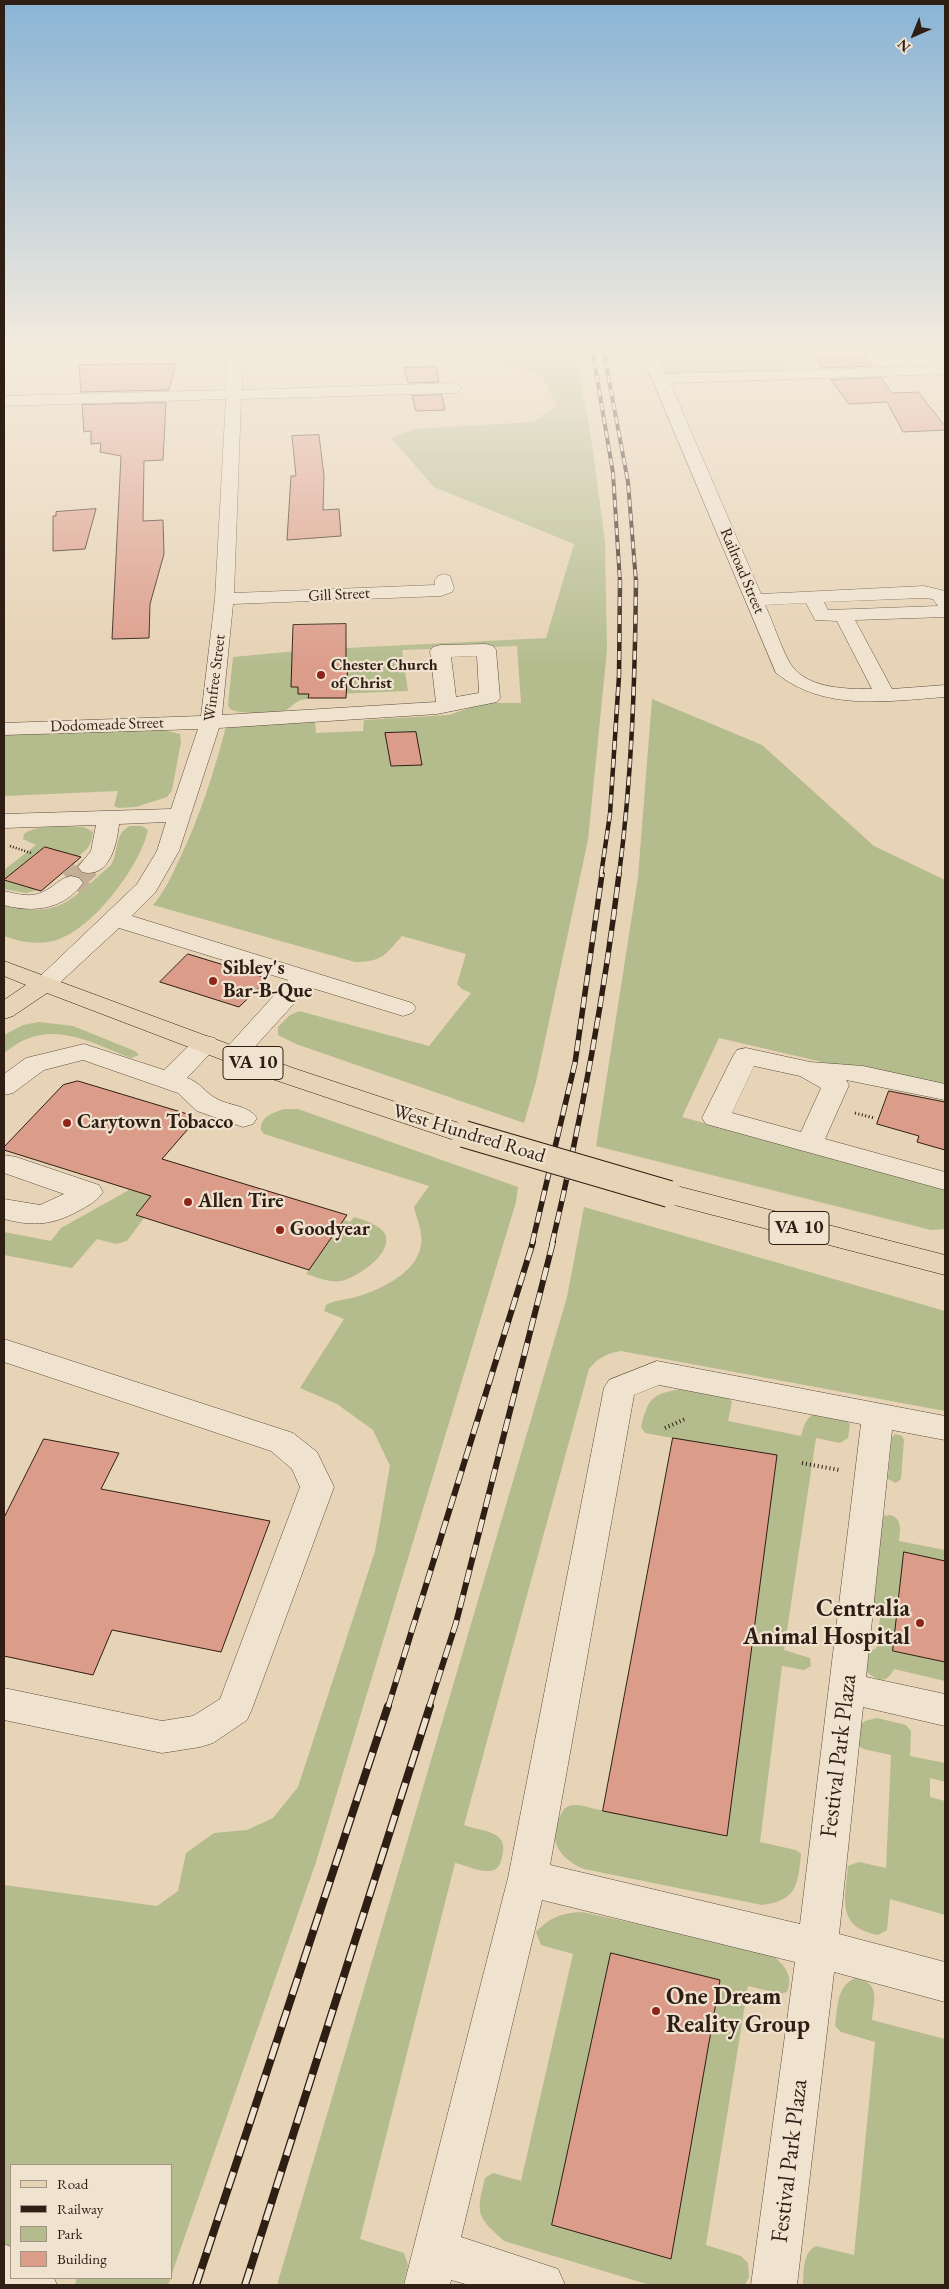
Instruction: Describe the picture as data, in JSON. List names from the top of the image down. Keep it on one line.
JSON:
{"streets":{"main road":["VA 10","West Hundred Road"],"street":["Railroad Street","Gill Street","Winfree Street","Dodomeade Street","Festival Park Plaza"]},"crossings":[["Gill Street","Winfree Street"],["Winfree Street","Dodomeade Street"],["Winfree Street","West Hundred Road"]],"places":["Chester Church of Christ","Sibley's Bar-B-Que","Carytown Tobacco","Allen Tire","Goodyear","Centralia Animal Hospital","One Dream Reality Group"],"legend":["Road","Railway","Park","Building"],"north":"bottom left"}
